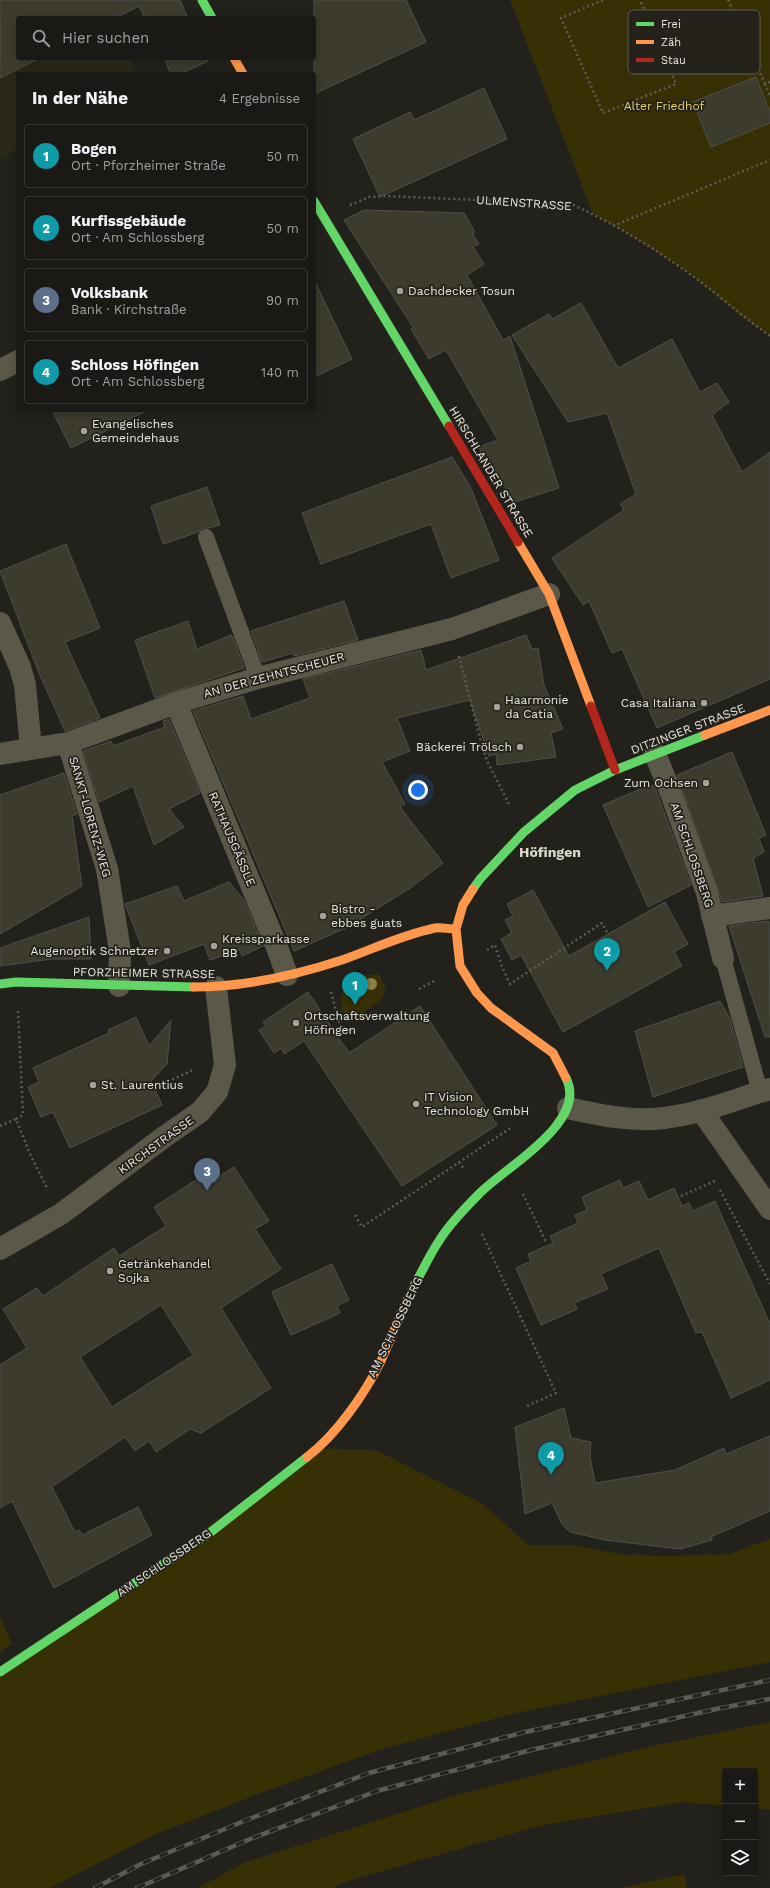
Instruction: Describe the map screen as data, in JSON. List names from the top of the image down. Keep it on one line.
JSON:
{"streets":{"main road":["HIRSCHLANDER STRASSE","DITZINGER STRASSE","AM SCHLOSSBERG","PFORZHEIMER STRASSE"],"street":["AN DER ZEHNTSCHEUER","SANKT-LORENZ-WEG","RATHAUSGÄSSLE","KIRCHSTRASSE"],"path":["ULMENSTRASSE"]},"crossings":[["ULMENSTRASSE","HIRSCHLANDER STRASSE"],["HIRSCHLANDER STRASSE","AN DER ZEHNTSCHEUER"],["HIRSCHLANDER STRASSE","DITZINGER STRASSE"],["AN DER ZEHNTSCHEUER","SANKT-LORENZ-WEG"],["AN DER ZEHNTSCHEUER","RATHAUSGÄSSLE"],["DITZINGER STRASSE","AM SCHLOSSBERG"],["SANKT-LORENZ-WEG","PFORZHEIMER STRASSE"],["RATHAUSGÄSSLE","PFORZHEIMER STRASSE"],["PFORZHEIMER STRASSE","KIRCHSTRASSE"]],"districts":["Höfingen"],"parks":["Alter Friedhof"],"places":["Dachdecker Tosun","Evangelisches Gemeindehaus","Casa Italiana","Haarmonie da Catia","Bäckerei Trölsch","Zum Ochsen","Bistro - ebbes guats","Kreissparkasse BB","Augenoptik Schnetzer","Ortschaftsverwaltung Höfingen","St. Laurentius","IT Vision Technology GmbH","Getränkehandel Sojka"],"legend":["Frei","Zäh","Stau"],"page":{"search":"Hier suchen","heading":["In der Nähe","4 Ergebnisse"],"list":[{"mark":"1","name":"Bogen","note":"Ort · Pforzheimer Straße","value":"50 m"},{"mark":"2","name":"Kurfissgebäude","note":"Ort · Am Schlossberg","value":"50 m"},{"mark":"3","name":"Volksbank","note":"Bank · Kirchstraße","value":"90 m"},{"mark":"4","name":"Schloss Höfingen","note":"Ort · Am Schlossberg","value":"140 m"}],"pins":["2","1","3","4"],"map_buttons":["+","−"]}}
